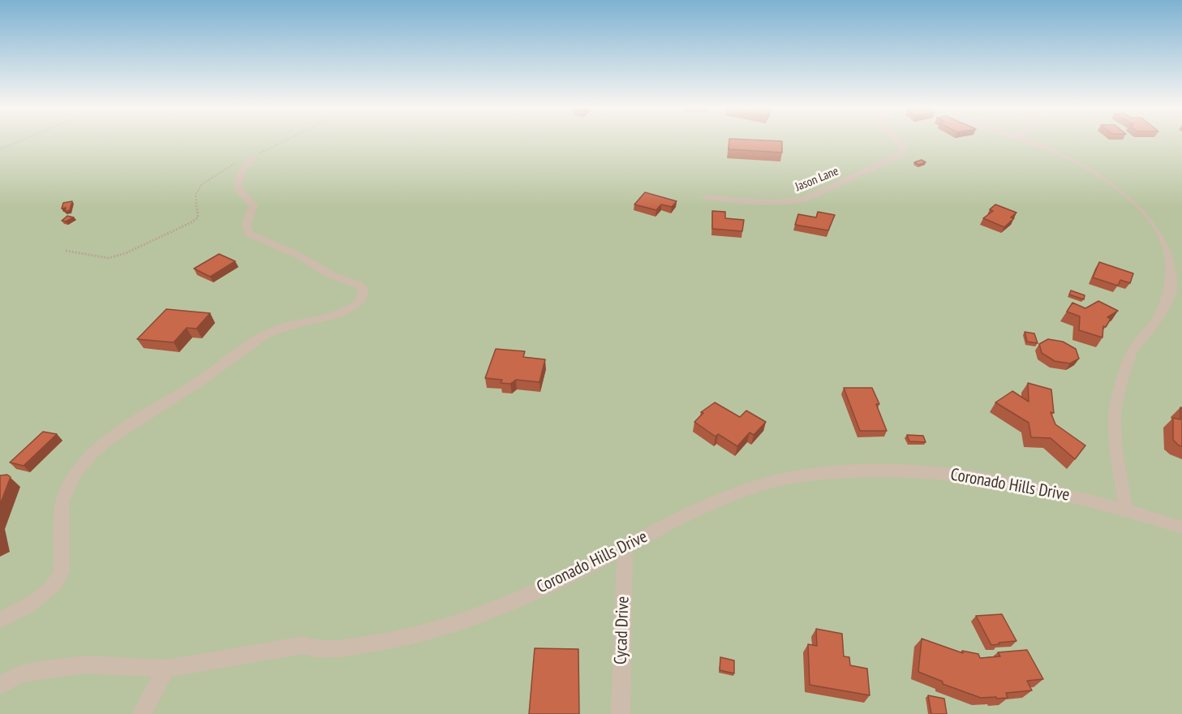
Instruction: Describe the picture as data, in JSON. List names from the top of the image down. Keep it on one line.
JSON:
{"streets":{"street":["Jason Lane","Coronado Hills Drive","Cycad Drive"]},"crossings":[["Coronado Hills Drive","Cycad Drive"]]}
